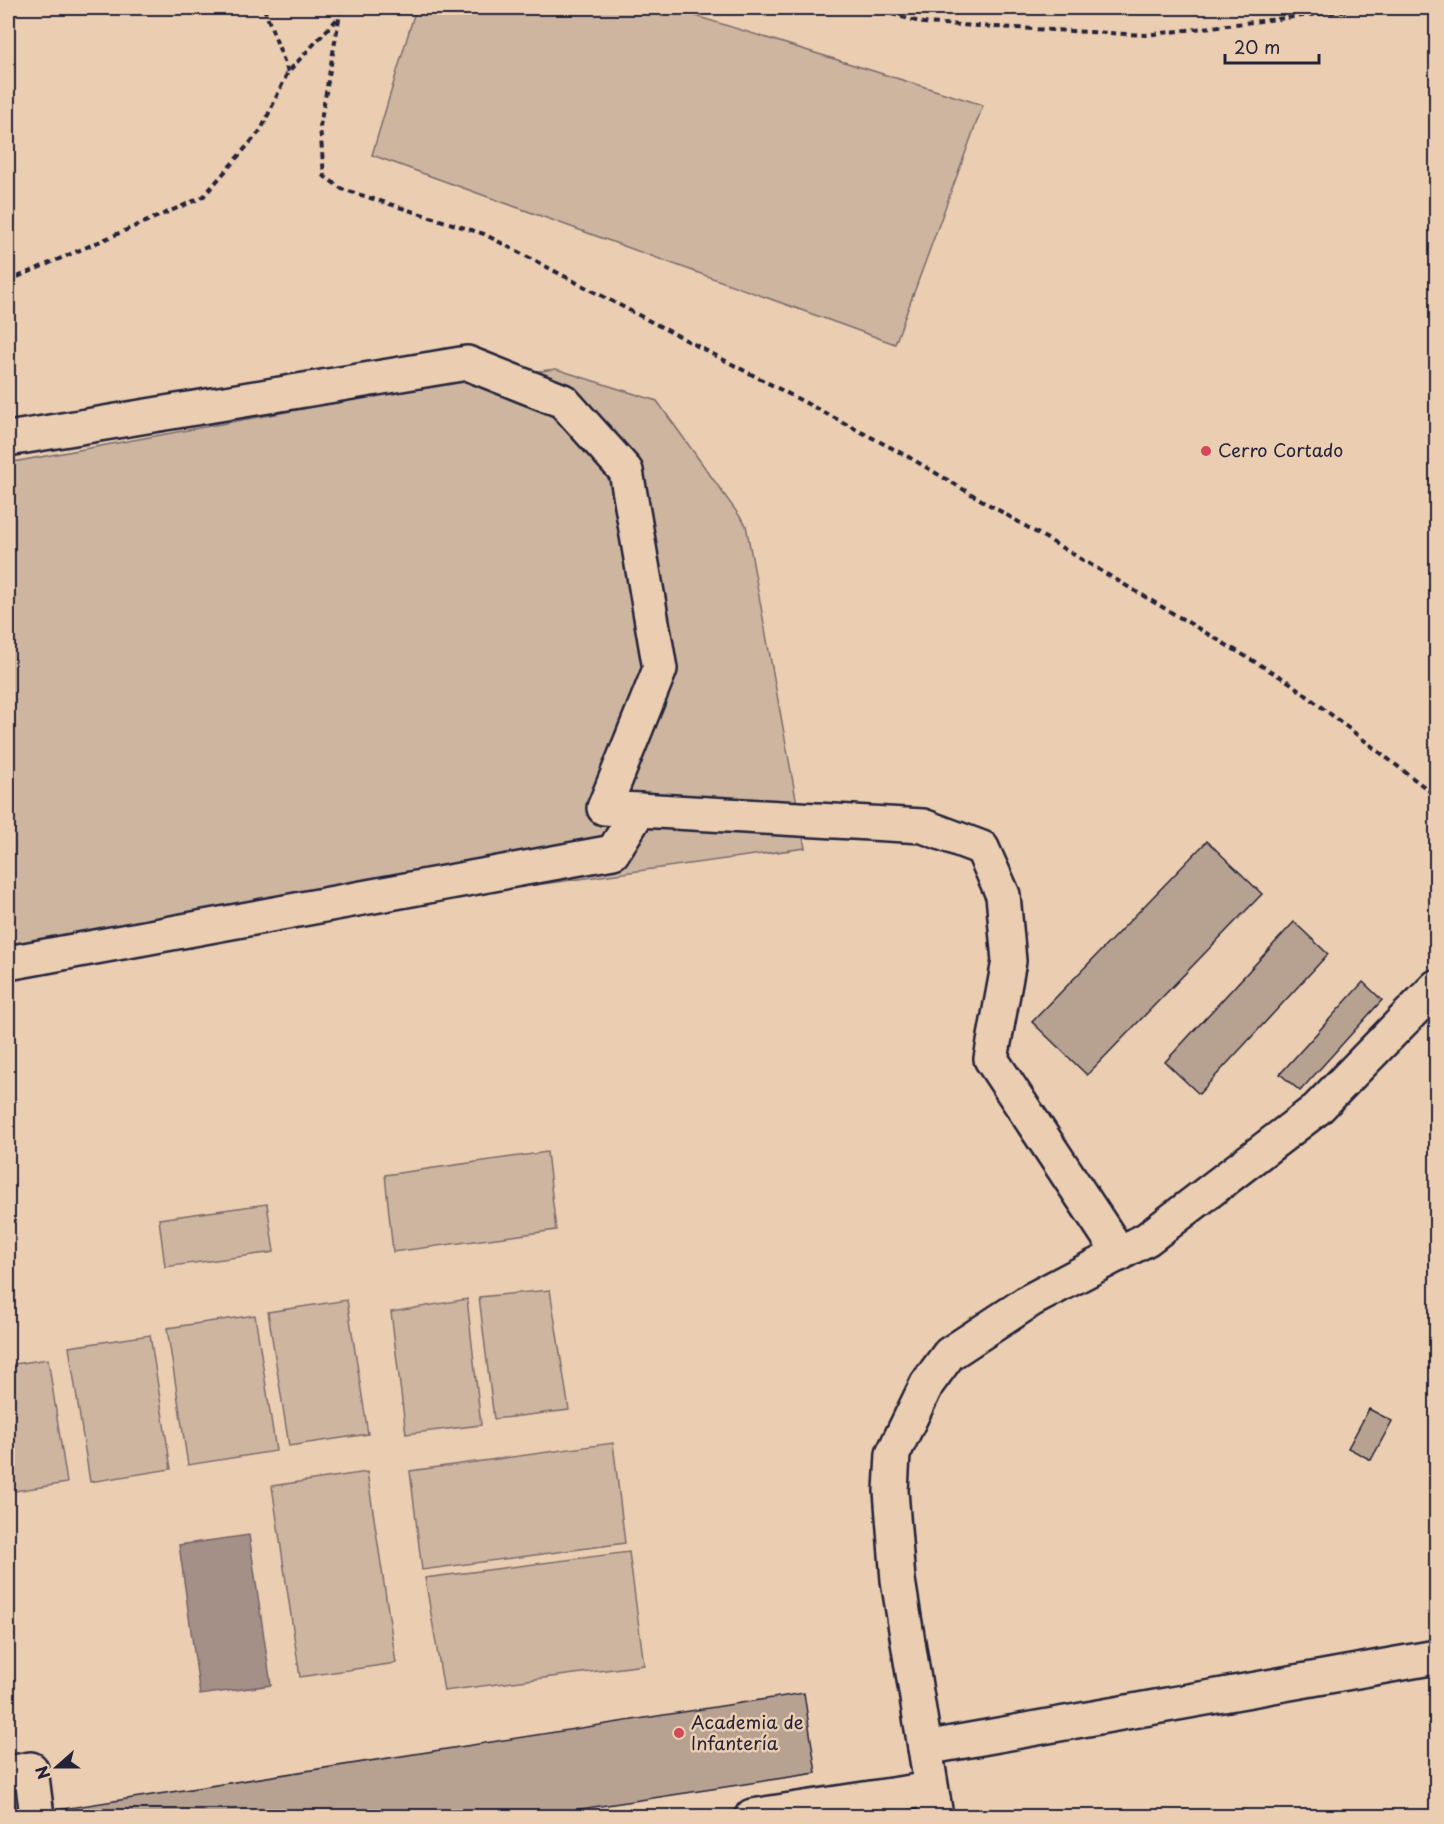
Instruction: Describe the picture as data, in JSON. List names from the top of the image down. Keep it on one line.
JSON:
{"places":["Cerro Cortado","Academia de Infantería"],"scale_bar":"20 m","north":"left"}
